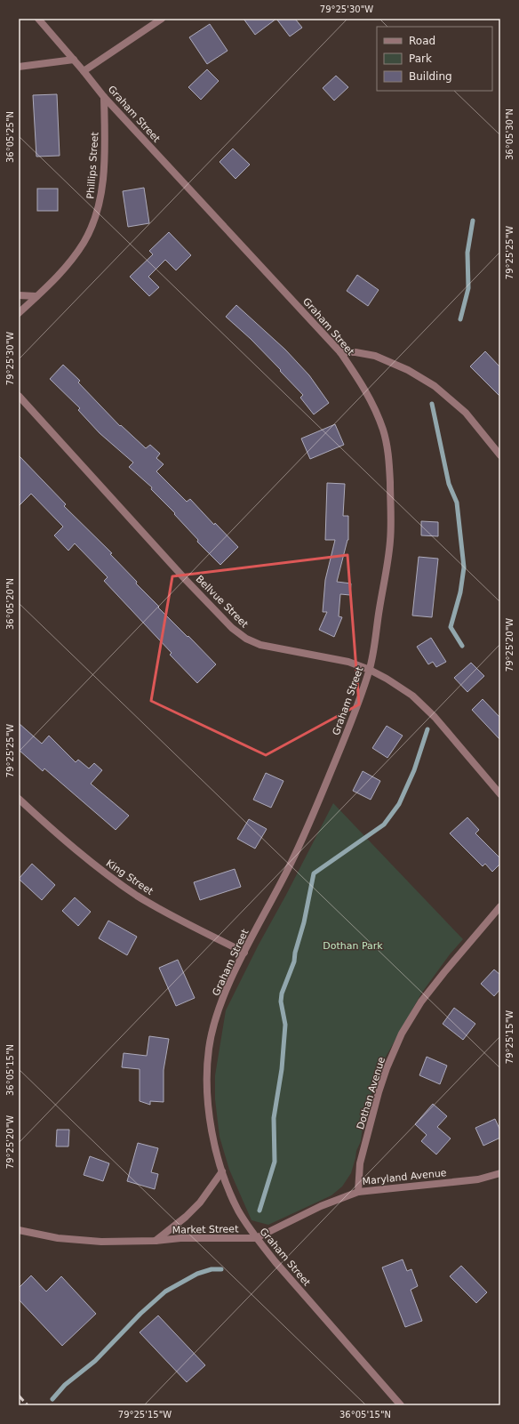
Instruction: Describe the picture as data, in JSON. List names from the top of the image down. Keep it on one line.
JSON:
{"streets":{"street":["Graham Street","Phillips Street","Bellvue Street","King Street","Dothan Avenue","Maryland Avenue","Market Street"]},"crossings":[["Graham Street","Phillips Street"],["Graham Street","Bellvue Street"],["Graham Street","King Street"],["Graham Street","Maryland Avenue"],["Graham Street","Market Street"],["Dothan Avenue","Maryland Avenue"],["Maryland Avenue","Market Street"]],"parks":["Dothan Park"],"legend":["Road","Park","Building"],"coordinates":["79°25'30\"W","36°05'30\"N","36°05'25\"N","79°25'25\"W","36°05'20\"N","79°25'20\"W","79°25'15\"W","36°05'15\"N"]}
